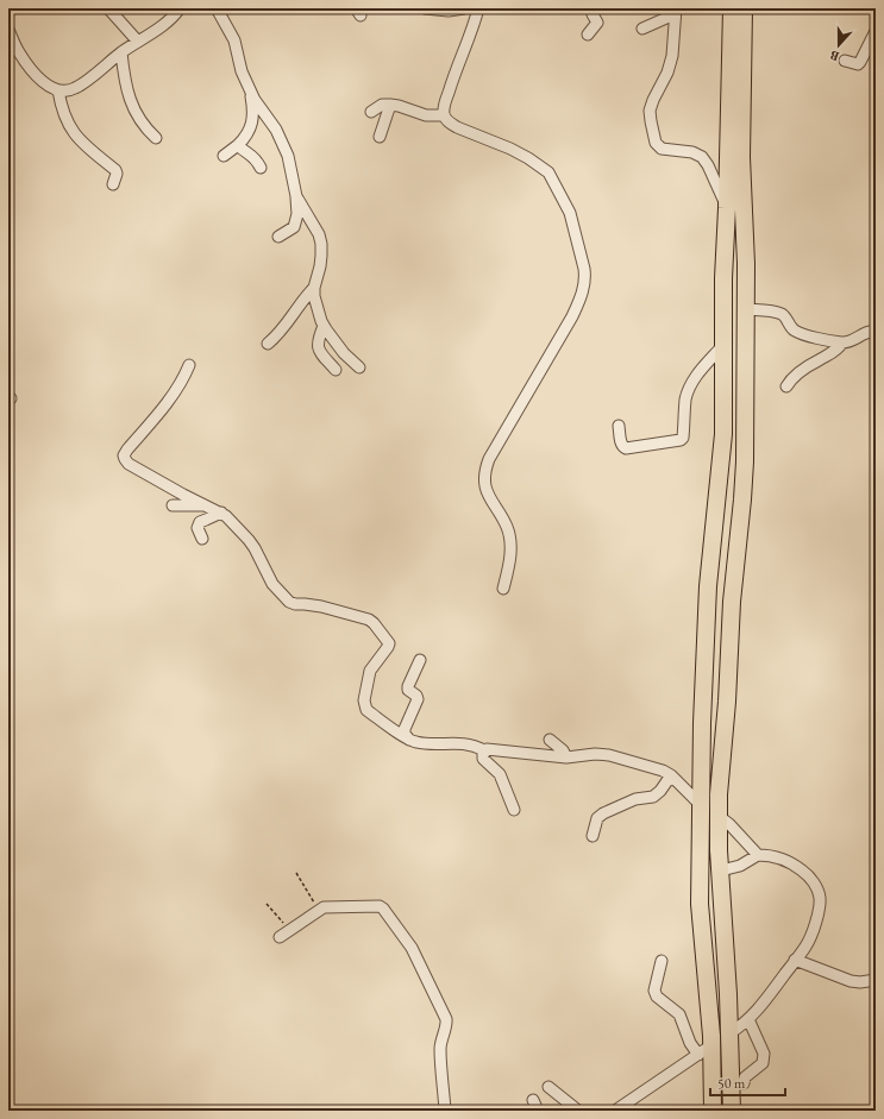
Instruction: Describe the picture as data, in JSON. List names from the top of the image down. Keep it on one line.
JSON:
{"scale_bar":"50 m","north":"bottom"}
